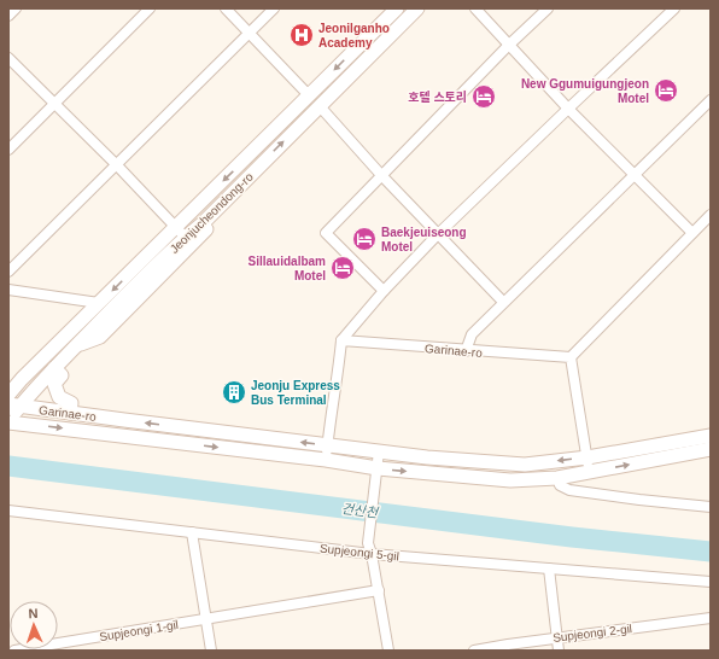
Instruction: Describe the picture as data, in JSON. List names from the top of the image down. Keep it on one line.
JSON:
{"streets":{"street":["Jeonjucheondong-ro","Garinae-ro","Supjeongi 5-gil","Supjeongi 1-gil","Supjeongi 2-gil"]},"crossings":[["Jeonjucheondong-ro","Garinae-ro"]],"water":["건산천"],"places":{"hospital":["Jeonilganho Academy"],"hotel":["New Ggumuigungjeon Motel","호텔 스토리","Baekjeuiseong Motel","Sillauidalbam Motel"],"building":["Jeonju Express Bus Terminal"]},"north":"top"}
